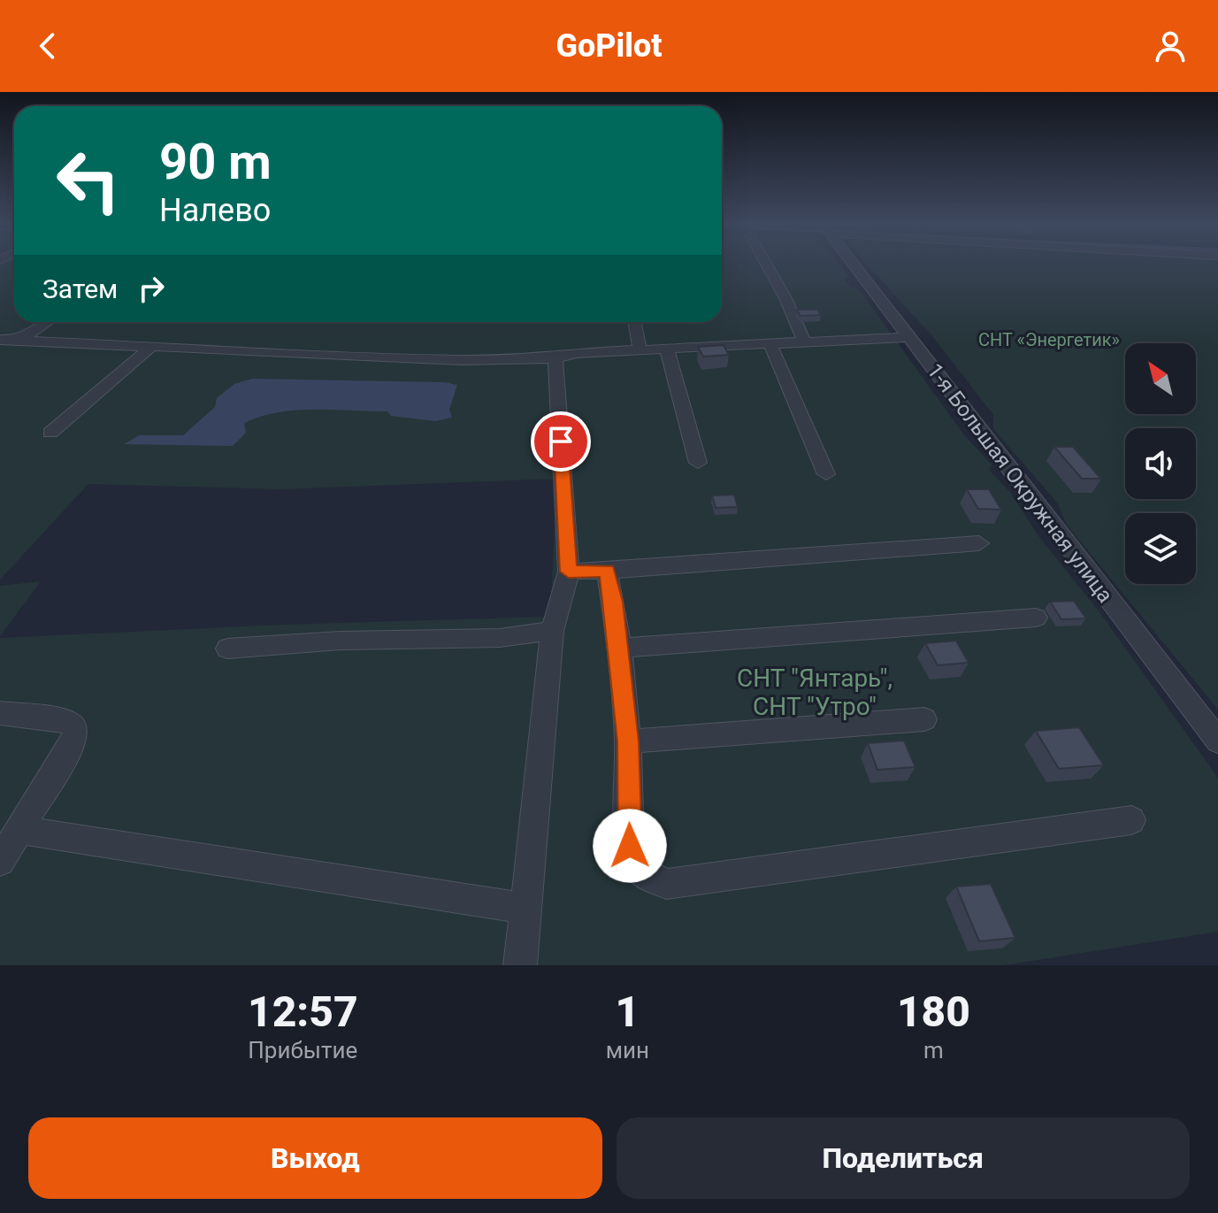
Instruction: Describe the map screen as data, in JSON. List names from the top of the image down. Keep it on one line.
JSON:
{"streets":{"street":["1-я Большая Окружная улица"]},"parks":["СНТ «Энергетик»","СНТ \"Янтарь\", СНТ \"Утро\""],"north":"top left","page":{"header":"GoPilot","turn":["90 m","Налево"],"then":"Затем","eta":["12:57","Прибытие","1","мин","180","m"],"buttons":["Выход","Поделиться"]}}
